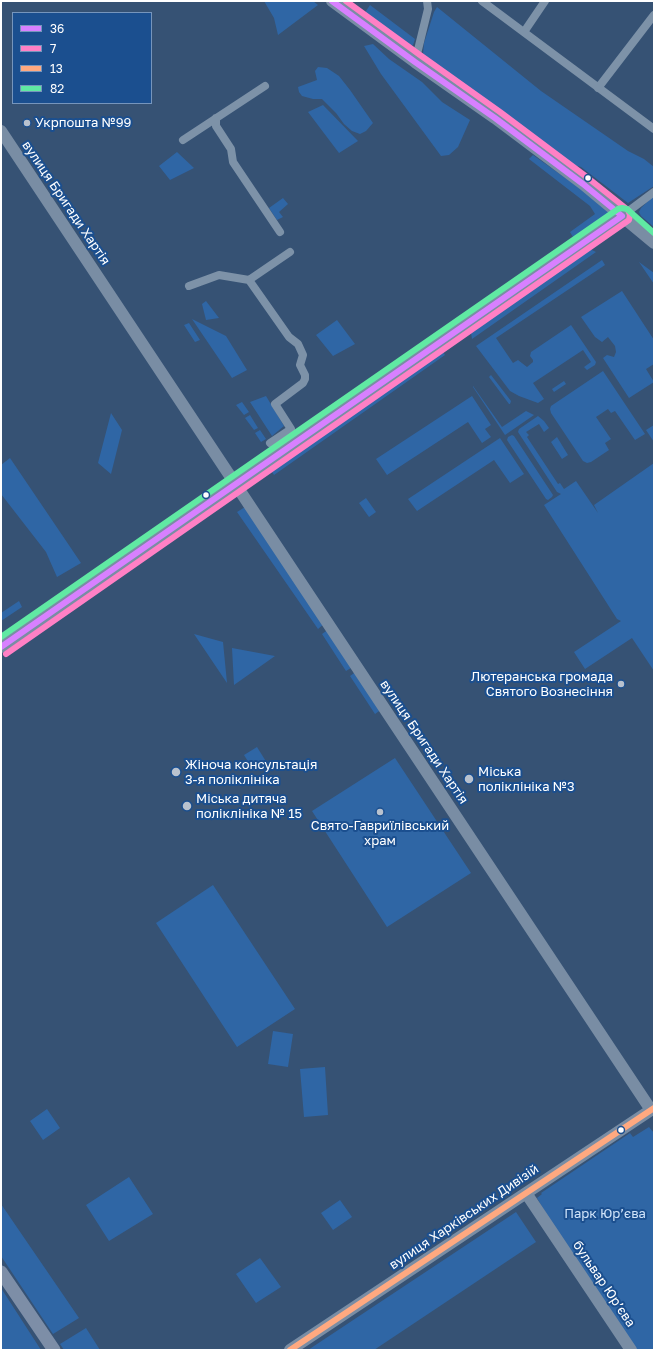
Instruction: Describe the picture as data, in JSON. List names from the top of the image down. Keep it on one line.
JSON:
{"streets":{"street":["вулиця Бригади Хартія","вулиця Харківських Дивізій","бульвар Юрʼєва"]},"crossings":[["вулиця Бригади Хартія","вулиця Харківських Дивізій"],["вулиця Харківських Дивізій","бульвар Юрʼєва"]],"parks":["Парк Юр’єва"],"places":["Укрпошта №99","Лютеранська громада Святого Вознесіння","Жіноча консультація 3-я поліклініка","Міська поліклініка №3","Міська дитяча поліклініка № 15","Свято-Гавриїлівський храм"],"lines":["transit line 36","transit line 7","transit line 82","transit line 13"],"legend":["36","7","13","82"]}
